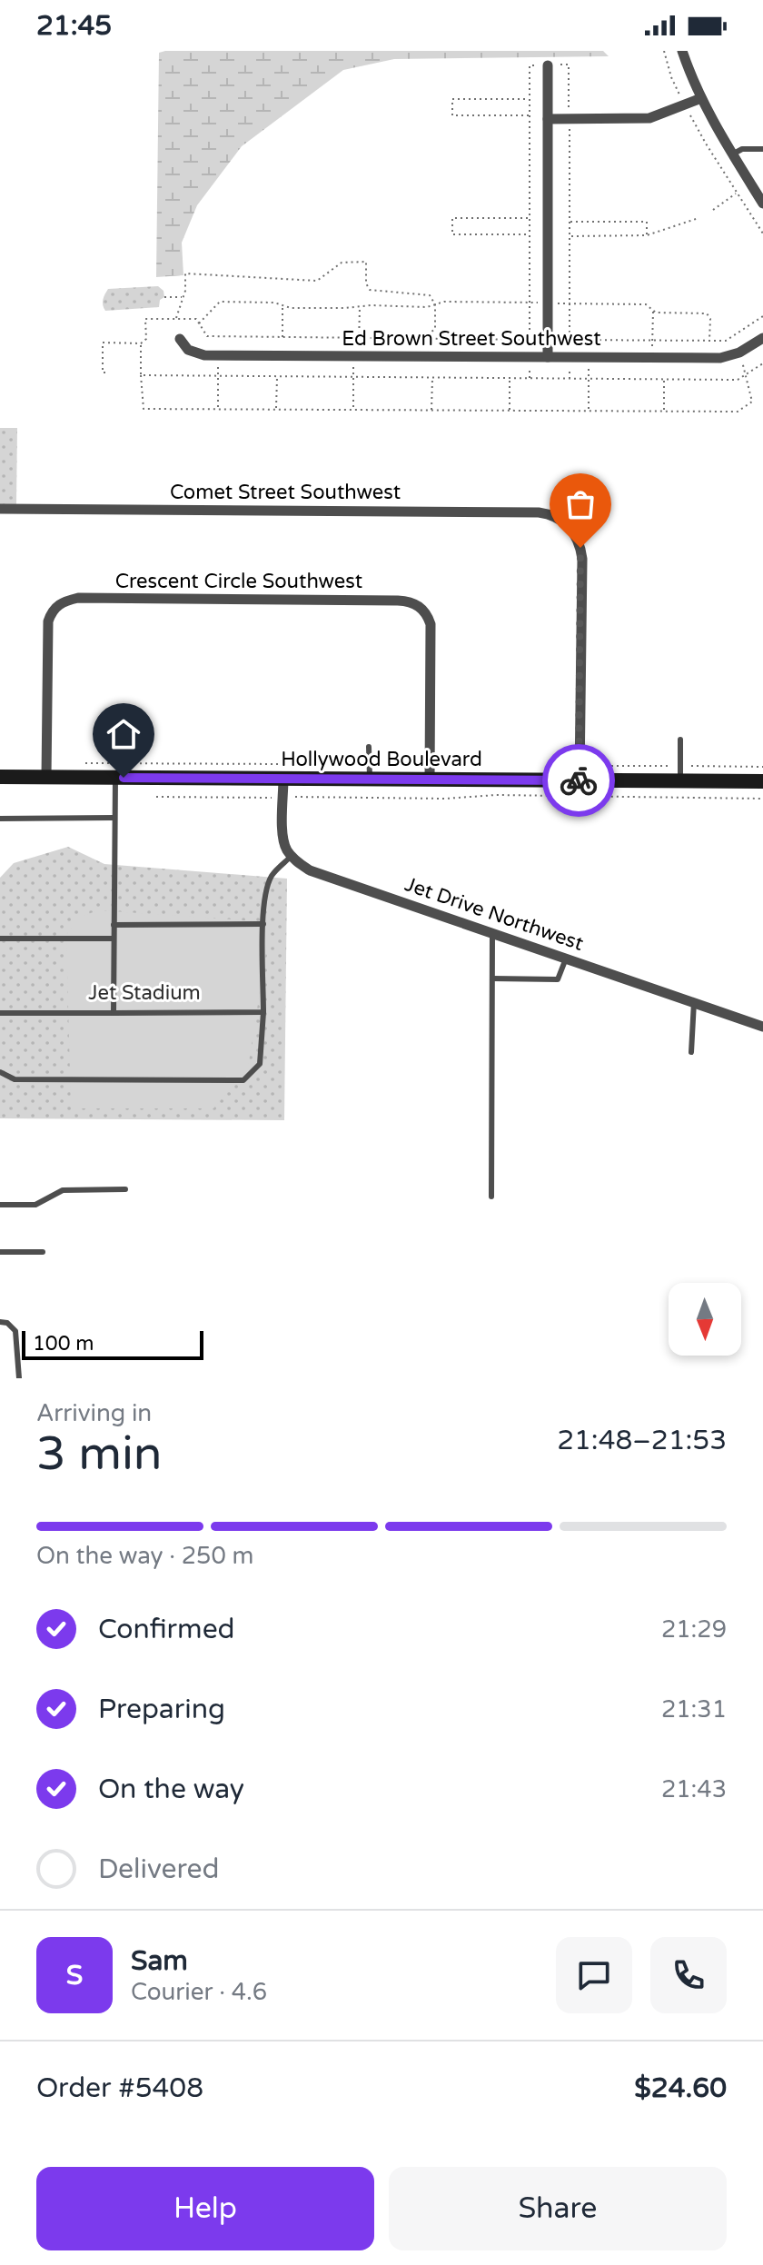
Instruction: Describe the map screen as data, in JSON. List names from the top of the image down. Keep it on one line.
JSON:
{"streets":{"street":["Ed Brown Street Southwest","Comet Street Southwest","Crescent Circle Southwest","Hollywood Boulevard","Jet Drive Northwest"]},"crossings":[["Comet Street Southwest","Hollywood Boulevard"],["Crescent Circle Southwest","Hollywood Boulevard"]],"parks":["Jet Stadium"],"scale_bar":"100 m","north":"bottom","page":{"status":"21:45","scale":"100 m","heading":["3 min","Arriving in","21:48–21:53"],"panel":["Sam","Courier · 4.6","Order #5408","$24.60"],"bar":"On the way · 250 m","list":[["Confirmed","21:29"],["Preparing","21:31"],["On the way","21:43"],"Delivered"],"round":"S","buttons":["Help","Share"]}}
